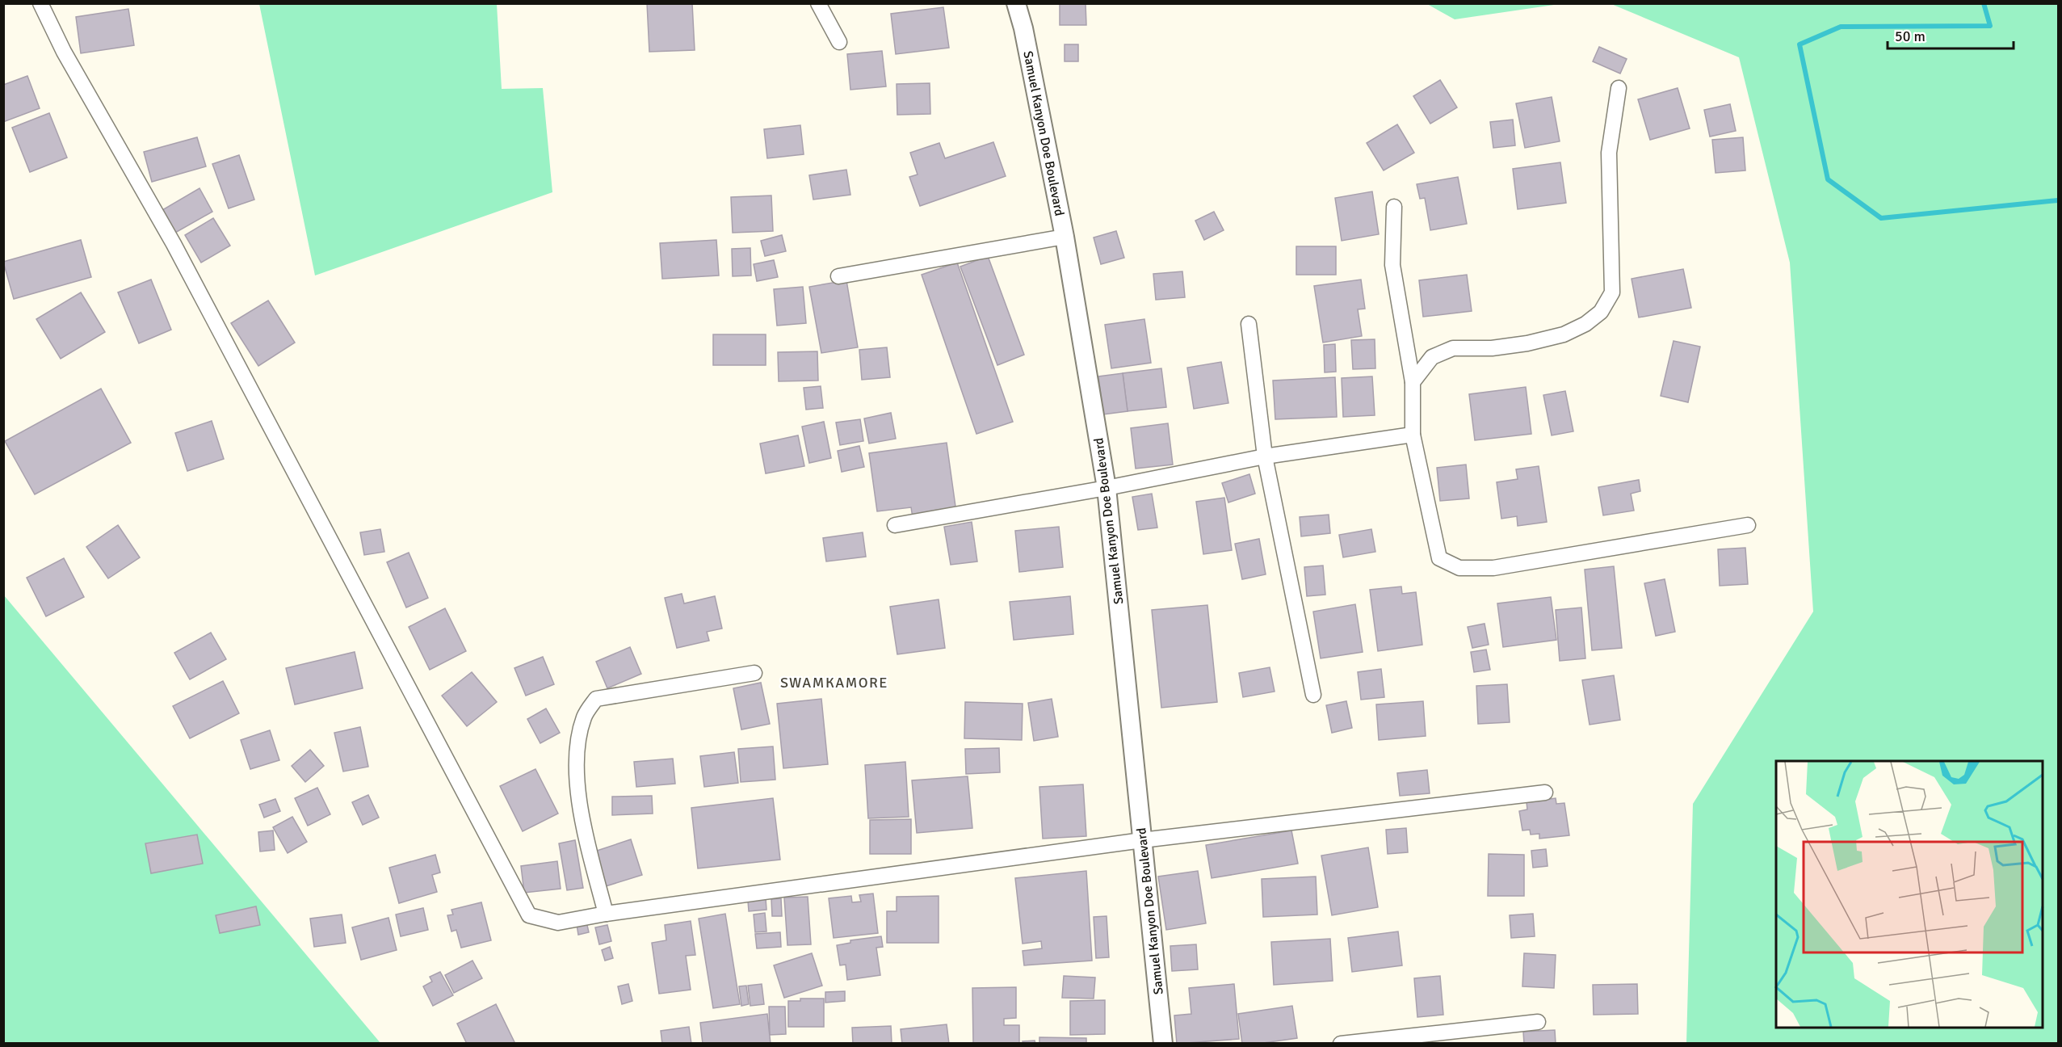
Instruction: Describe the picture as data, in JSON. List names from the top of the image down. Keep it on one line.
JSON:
{"streets":{"street":["Samuel Kanyon Doe Boulevard"]},"districts":["SWAMKAMORE"],"scale_bar":"50 m"}
